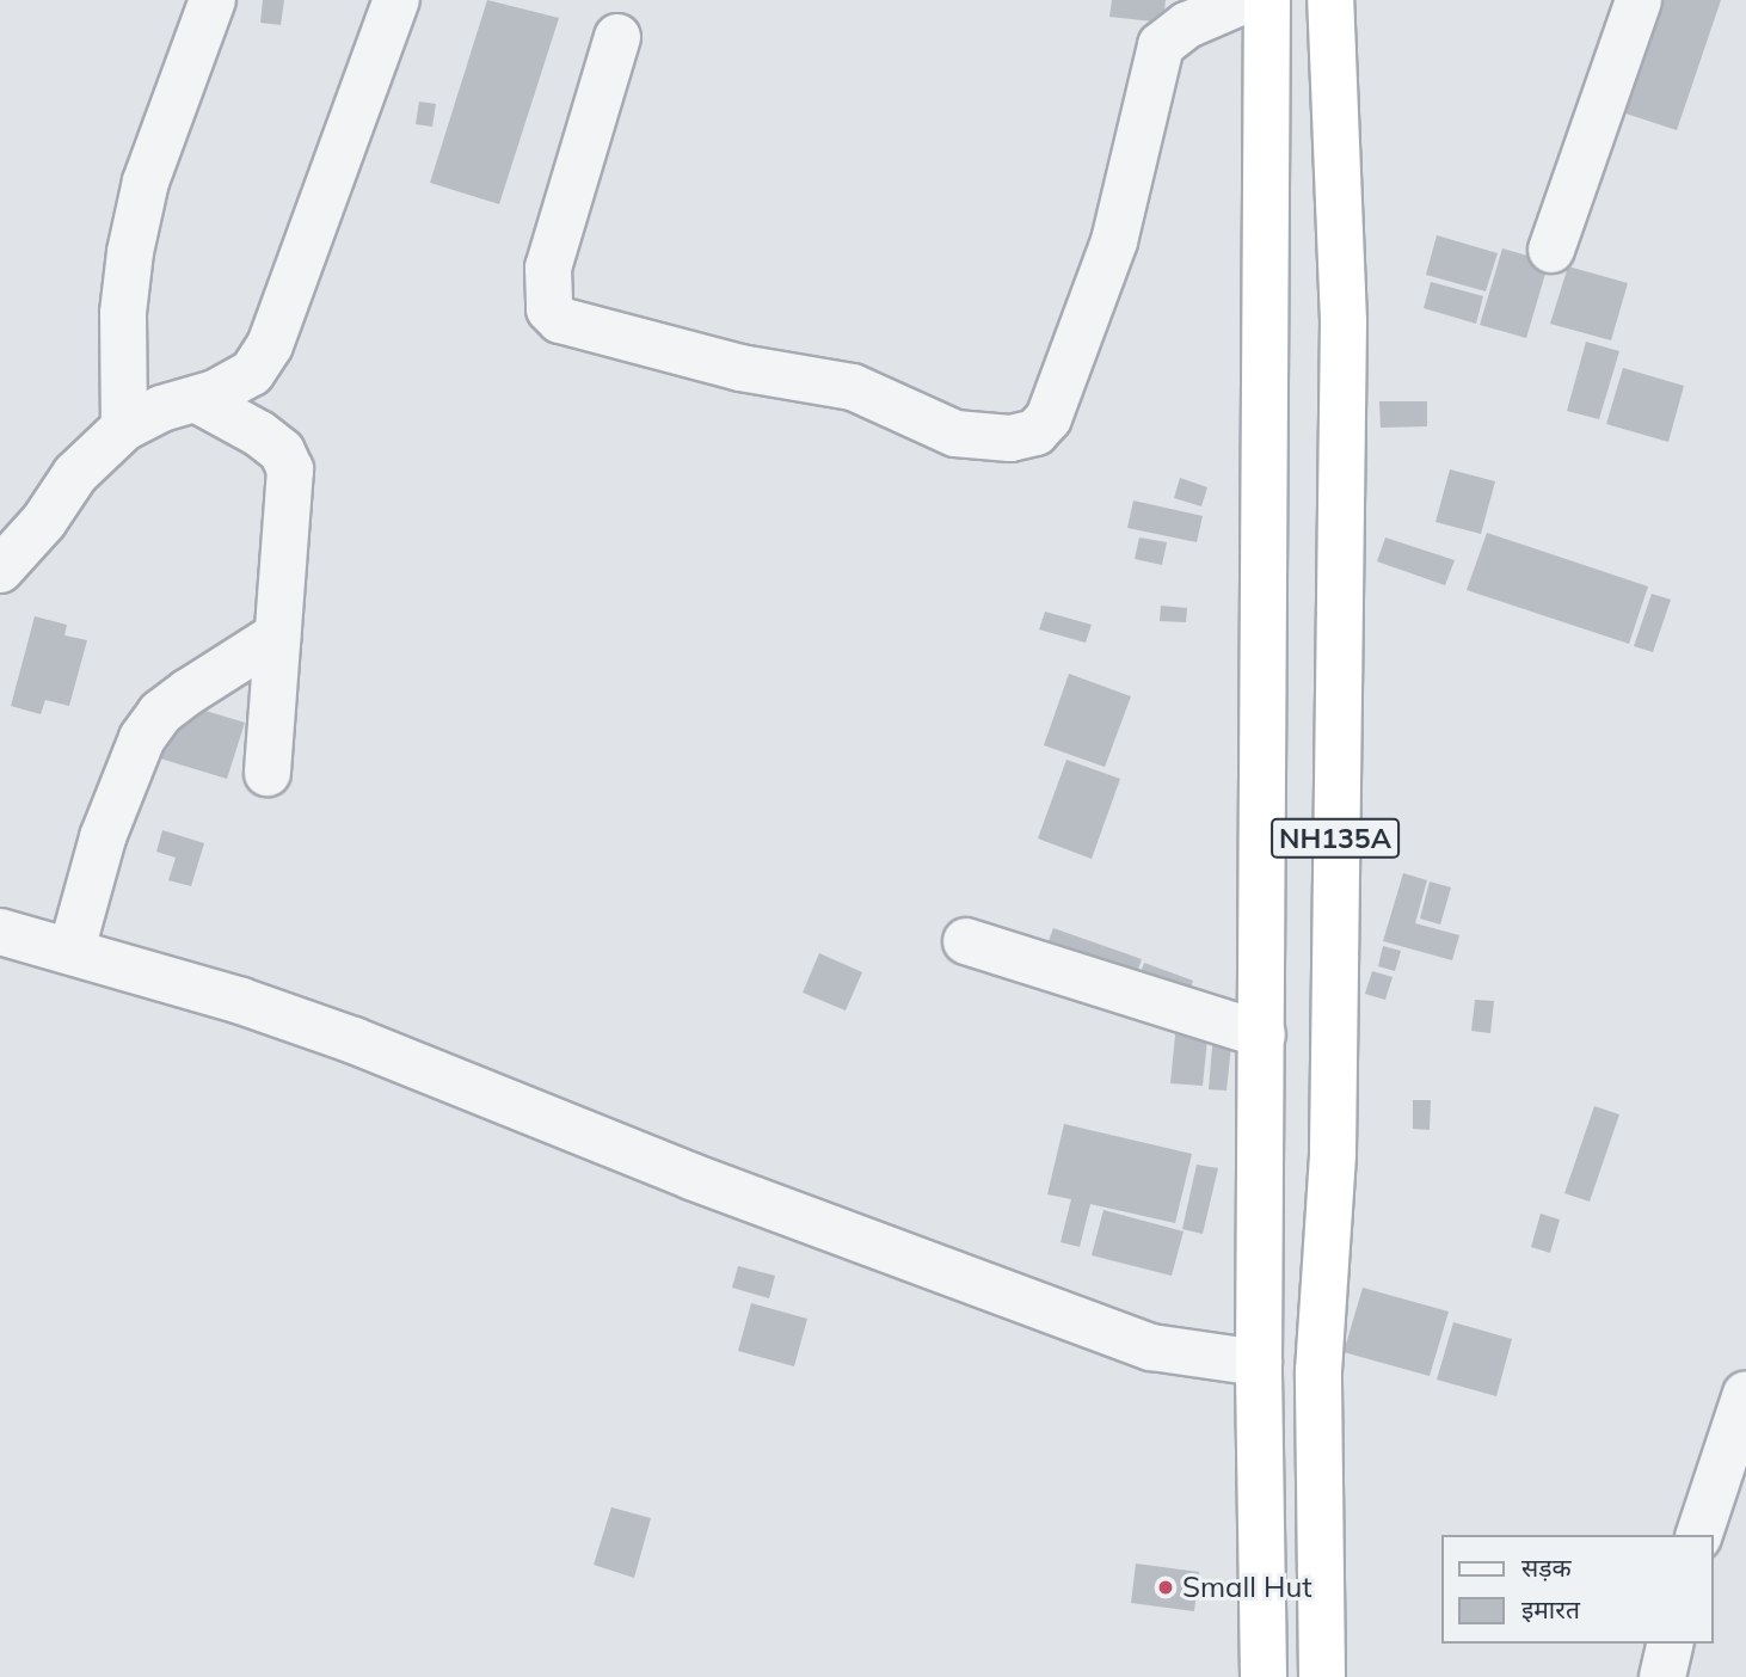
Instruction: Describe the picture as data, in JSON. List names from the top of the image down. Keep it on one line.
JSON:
{"streets":{"highway":["NH135A"]},"places":["Small Hut"],"legend":["सड़क","इमारत"]}
